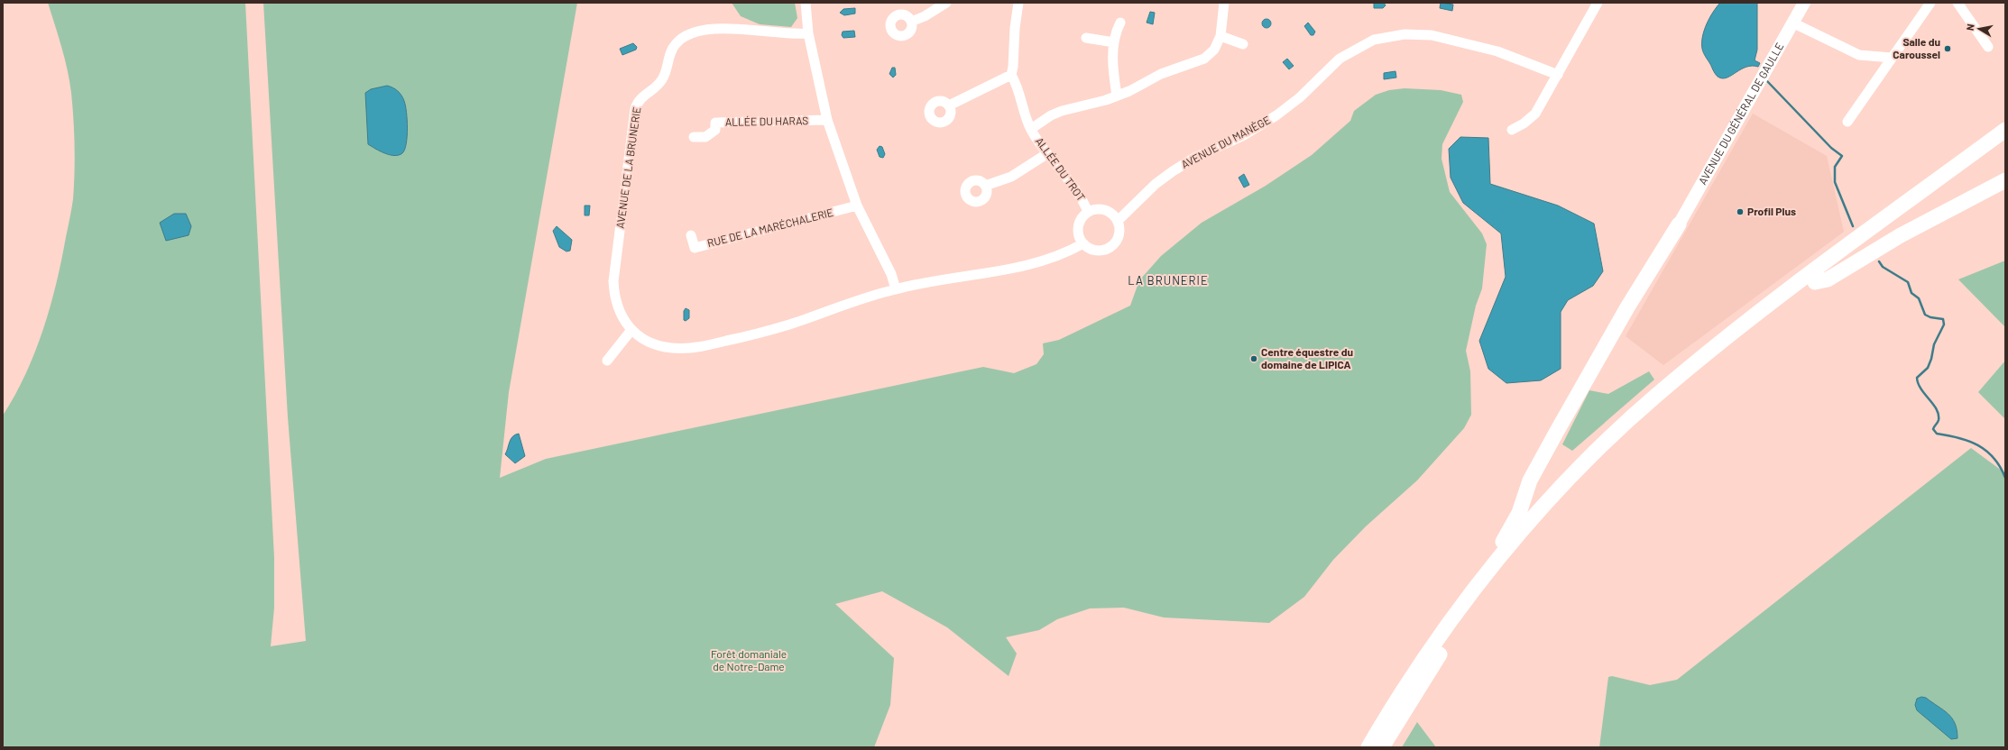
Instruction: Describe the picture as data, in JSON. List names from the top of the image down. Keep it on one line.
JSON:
{"streets":{"main road":["AVENUE DU GÉNÉRAL DE GAULLE"],"street":["ALLÉE DU HARAS","AVENUE DU MANÈGE","AVENUE DE LA BRUNERIE","ALLÉE DU TROT","RUE DE LA MARÉCHALERIE"]},"crossings":[["AVENUE DU MANÈGE","AVENUE DE LA BRUNERIE"],["AVENUE DU MANÈGE","ALLÉE DU TROT"],["AVENUE DE LA BRUNERIE","ALLÉE DU TROT"]],"districts":["LA BRUNERIE"],"parks":["Forêt domaniale de Notre-Dame"],"places":["Salle du Caroussel","Profil Plus","Centre équestre du domaine de LIPICA"],"north":"left"}
